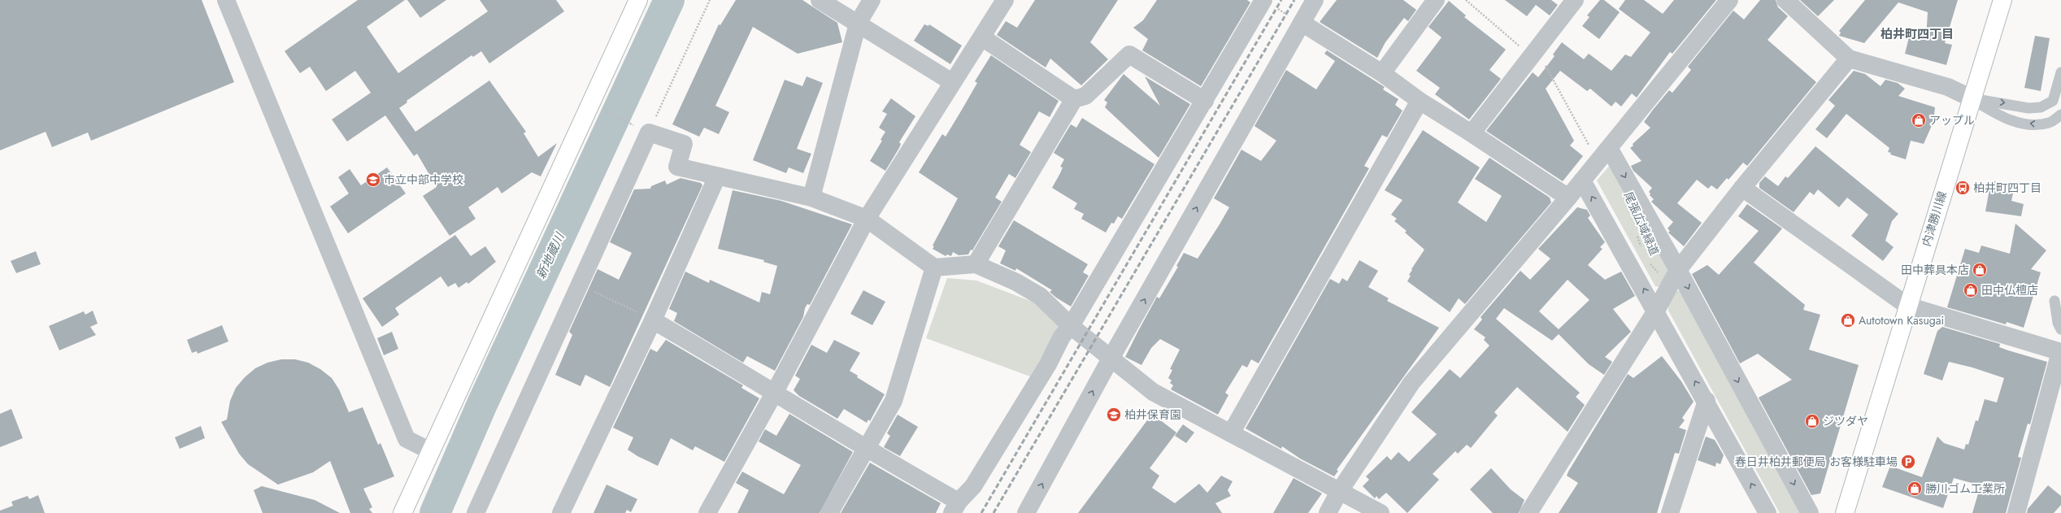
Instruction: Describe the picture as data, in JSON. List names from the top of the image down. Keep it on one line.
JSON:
{"streets":{"street":["内津勝川線"],"path":["尾張広域緑道"]},"districts":["柏井町四丁目"],"water":["新地蔵川"],"places":{"shop":["アップル","田中葬具本店","田中仏檀店","Autotown Kasugai","ジツダヤ","勝川ゴム工業所"],"school or university":["市立中部中学校","柏井保育園"],"bus stop":["柏井町四丁目"],"parking":["春日井柏井郵便局 お客様駐車場"]}}
